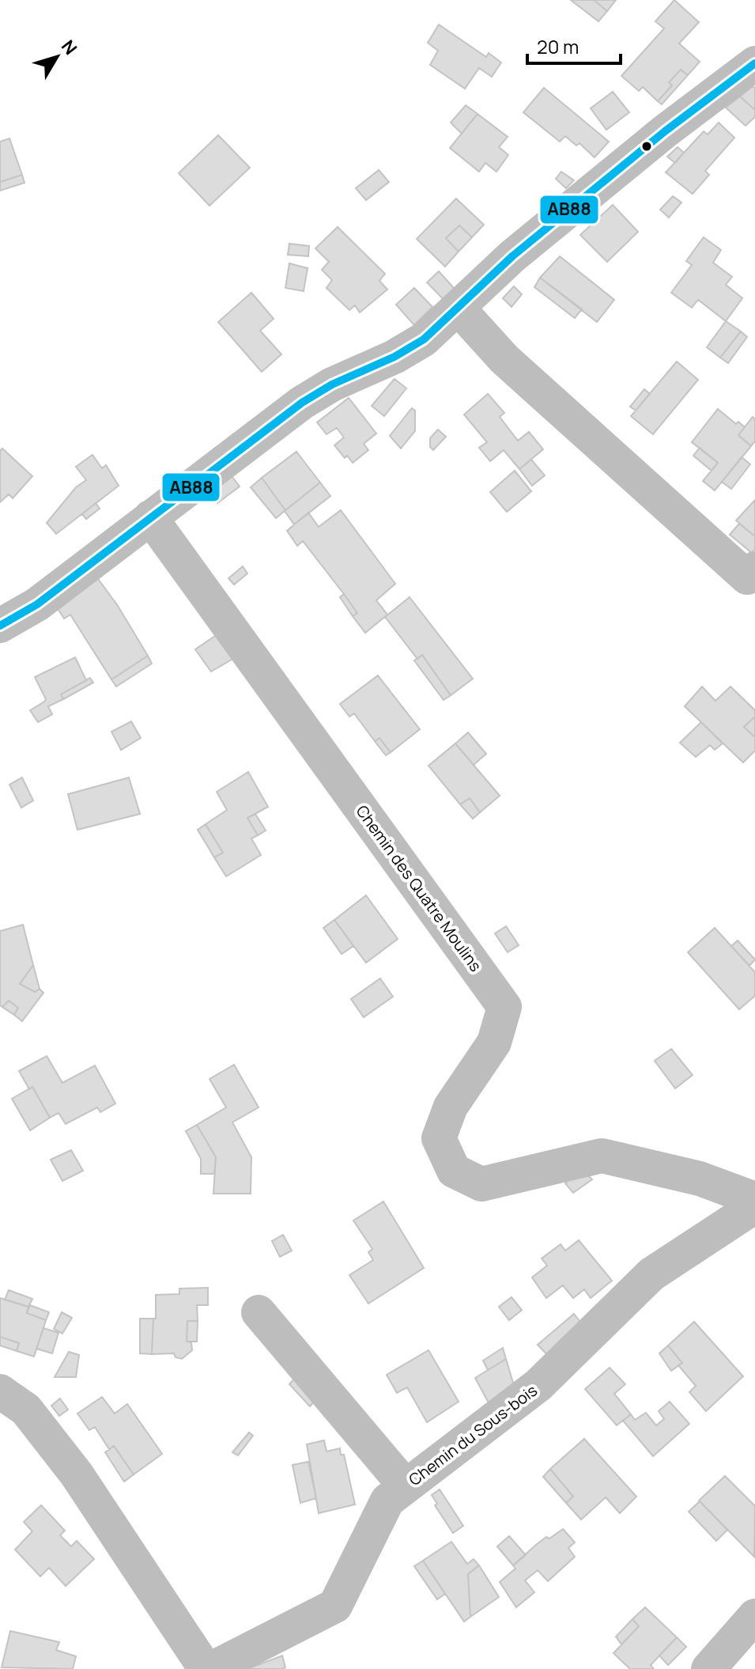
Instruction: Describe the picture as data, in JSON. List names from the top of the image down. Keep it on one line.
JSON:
{"streets":{"street":["Chemin des Quatre Moulins","Chemin du Sous-bois"]},"lines":["transit line AB88"],"scale_bar":"20 m","north":"top right"}
